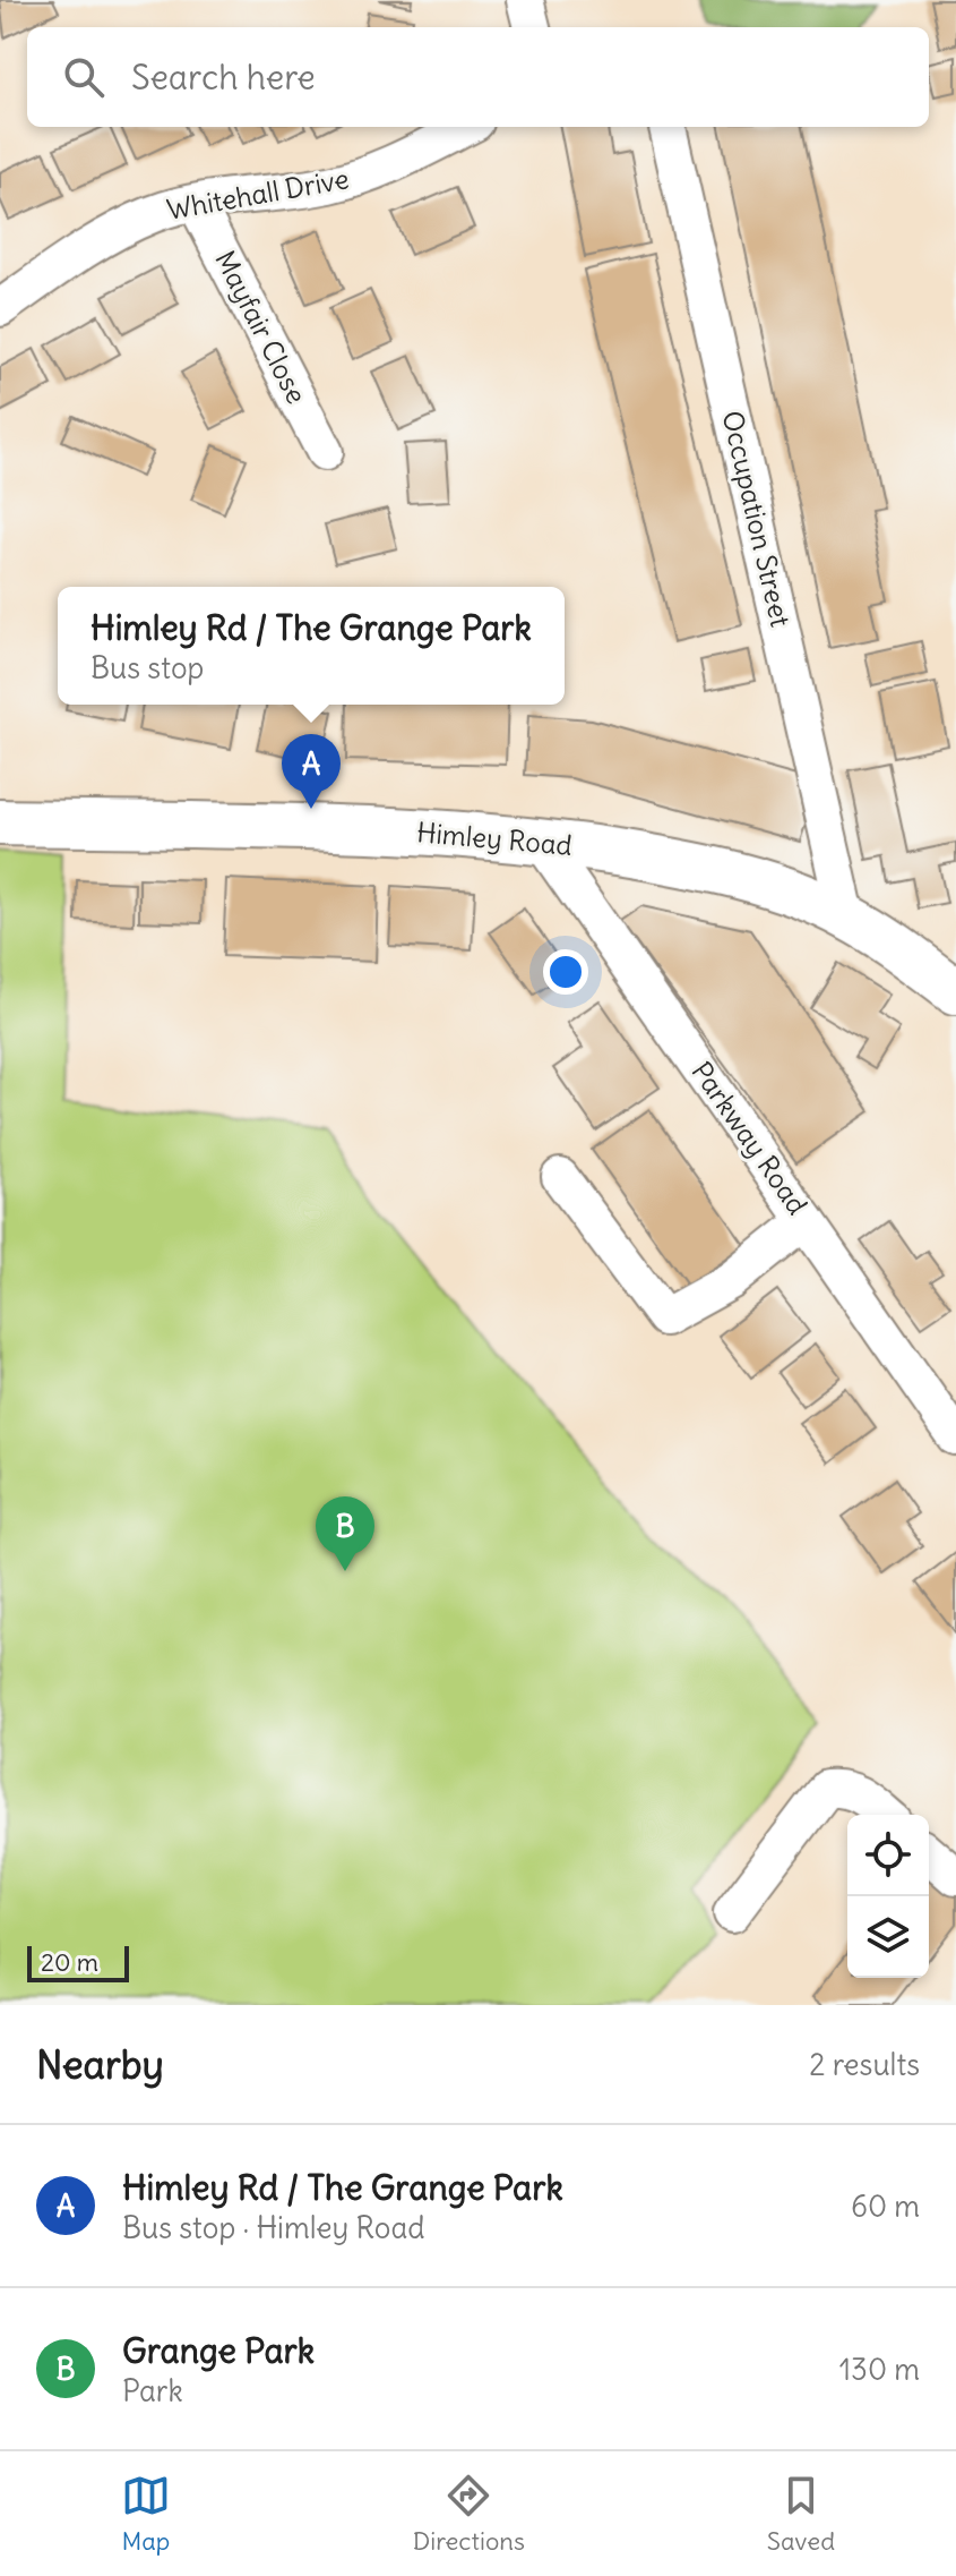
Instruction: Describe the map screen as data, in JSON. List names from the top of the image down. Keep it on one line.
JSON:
{"streets":{"main road":["Himley Road"],"street":["Whitehall Drive","Mayfair Close","Occupation Street","Parkway Road"]},"crossings":[["Whitehall Drive","Mayfair Close"],["Occupation Street","Himley Road"],["Himley Road","Parkway Road"]],"scale_bar":"20 m","page":{"search":"Search here","popup":["Himley Rd / The Grange Park","Bus stop"],"pins":["A","B"],"scale":"20 m","heading":["Nearby","2 results"],"list":[{"mark":"A","name":"Himley Rd / The Grange Park","note":"Bus stop · Himley Road","value":"60 m"},{"mark":"B","name":"Grange Park","note":"Park","value":"130 m"}],"nav":["Map","Directions","Saved"]}}
